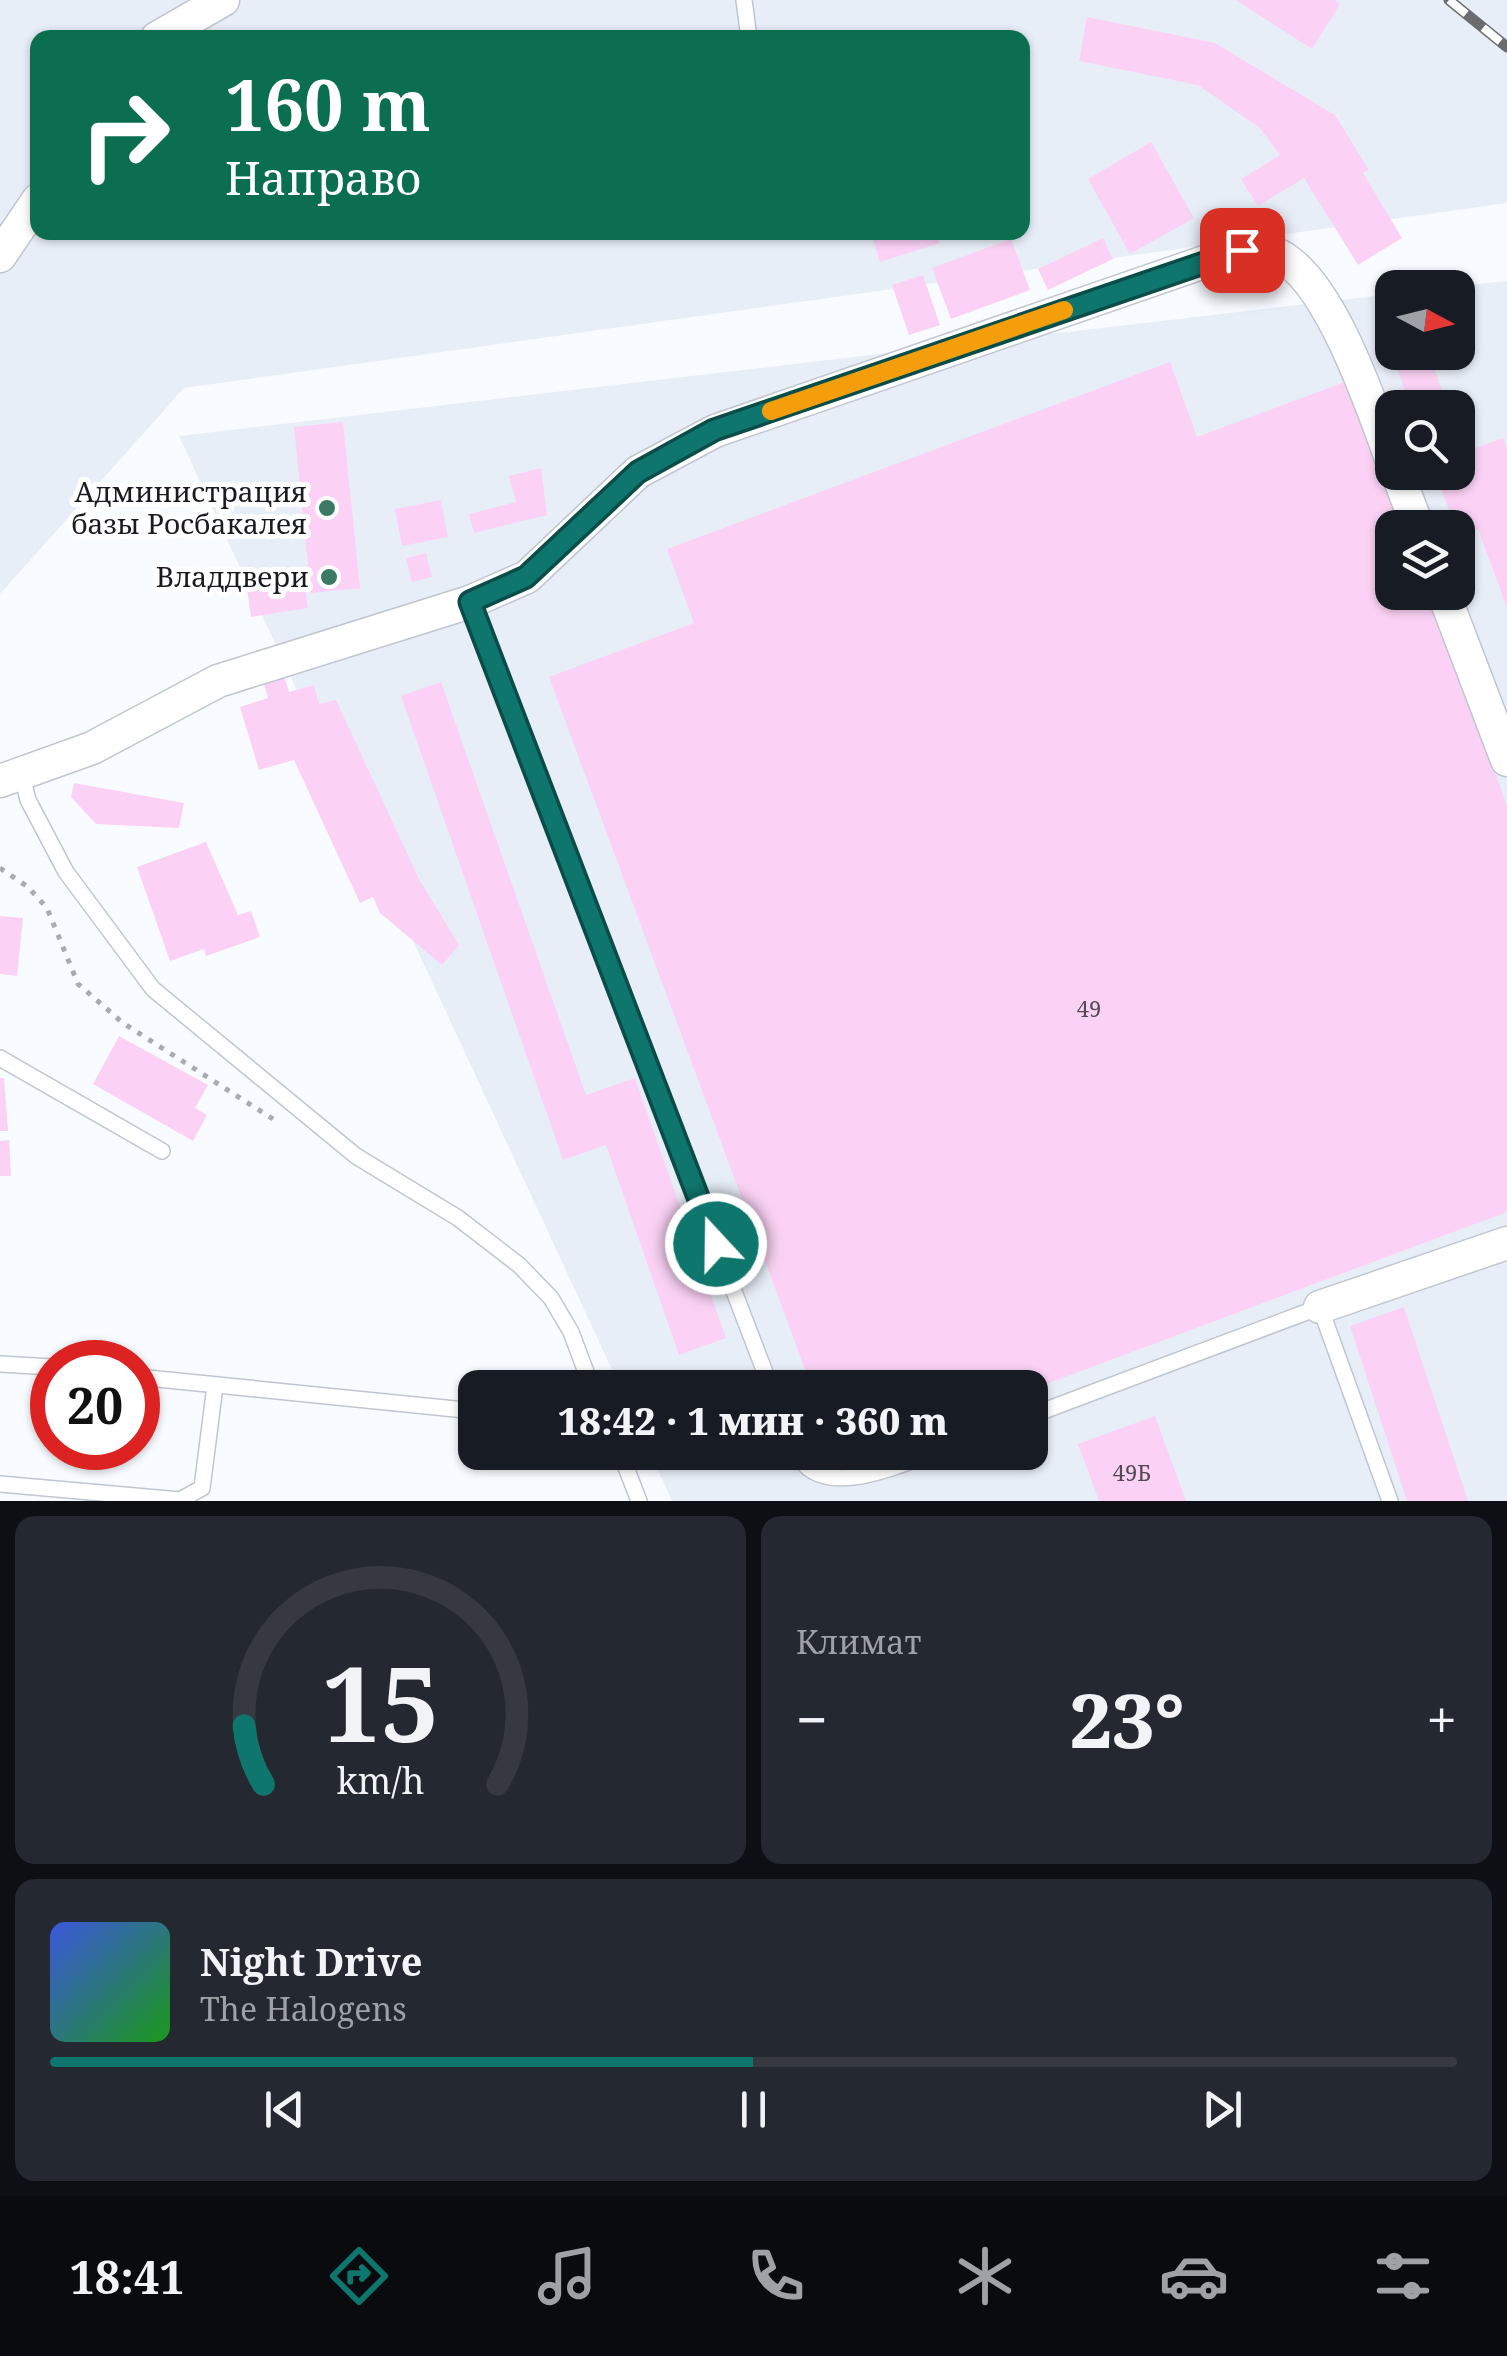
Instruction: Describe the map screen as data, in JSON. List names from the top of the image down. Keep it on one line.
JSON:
{"places":["Администрация базы Росбакалея","Владдвери"],"house_numbers":["49","49Б"],"north":"right","page":{"turn":["160 m","Направо"],"limit":"20","trip":"18:42 · 1 мин · 360 m","tile":"Климат","heat":["−","23°","+"],"song":["Night Drive","The Halogens"],"tabs":"18:41","gauge":["15","km/h"]}}
